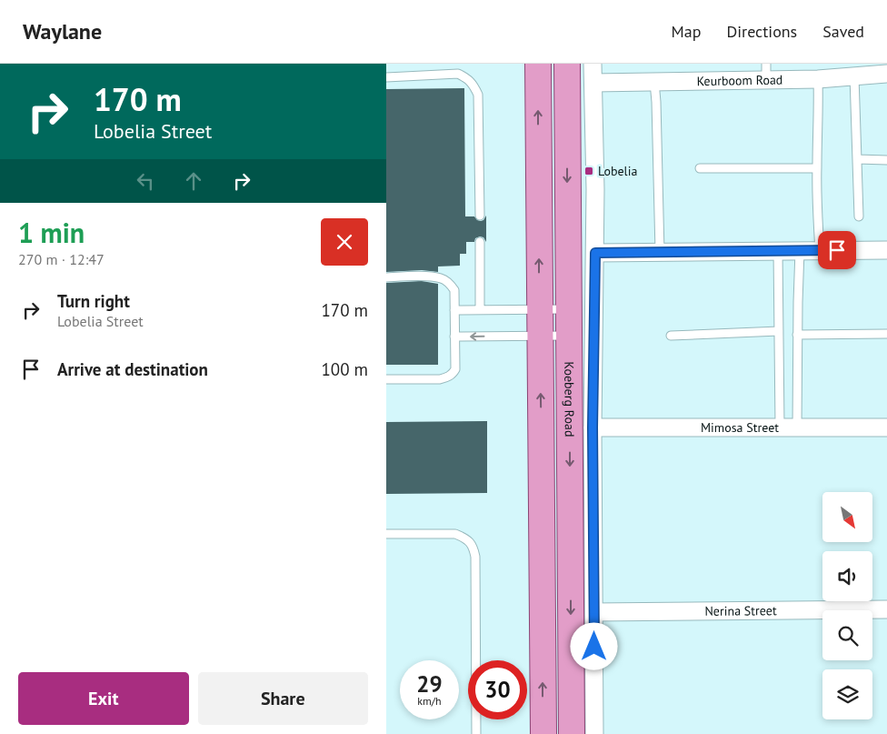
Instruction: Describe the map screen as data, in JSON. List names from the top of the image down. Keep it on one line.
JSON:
{"streets":{"main road":["Koeberg Road"],"street":["Keurboom Road","Mimosa Street","Nerina Street"]},"places":{"transit":["Lobelia"]},"north":"bottom right","page":{"header":"Waylane","nav":["Map","Directions","Saved"],"turn":["170 m","Lobelia Street"],"heading":["1 min","270 m · 12:47"],"list":[{"name":"Turn right","note":"Lobelia Street","value":"170 m"},{"name":"Arrive at destination","value":"100 m"}],"speed":"29 km/h","limit":"30","buttons":["Exit","Share"]}}
